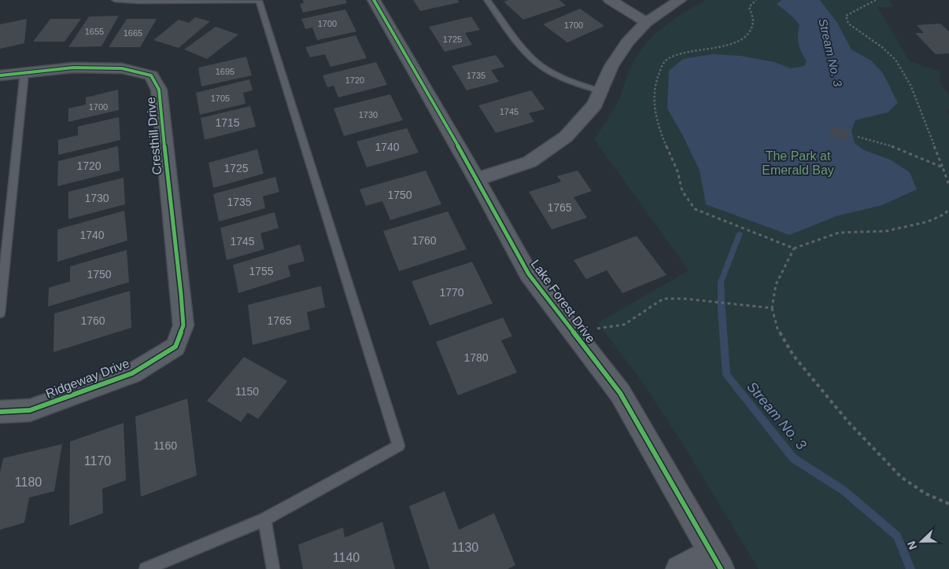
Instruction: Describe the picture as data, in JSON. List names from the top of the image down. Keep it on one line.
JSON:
{"streets":{"street":["Cresthill Drive","Lake Forest Drive","Ridgeway Drive"]},"crossings":[["Cresthill Drive","Ridgeway Drive"]],"water":["Stream No. 3"],"parks":["The Park at Emerald Bay"],"house_numbers":["1700","1700","1655","1665","1725","1695","1735","1720","1705","1700","1745","1730","1715","1740","1720","1725","1750","1730","1735","1765","1740","1760","1745","1755","1750","1770","1760","1765","1780","1150","1160","1170","1180","1130","1140"],"north":"left"}
